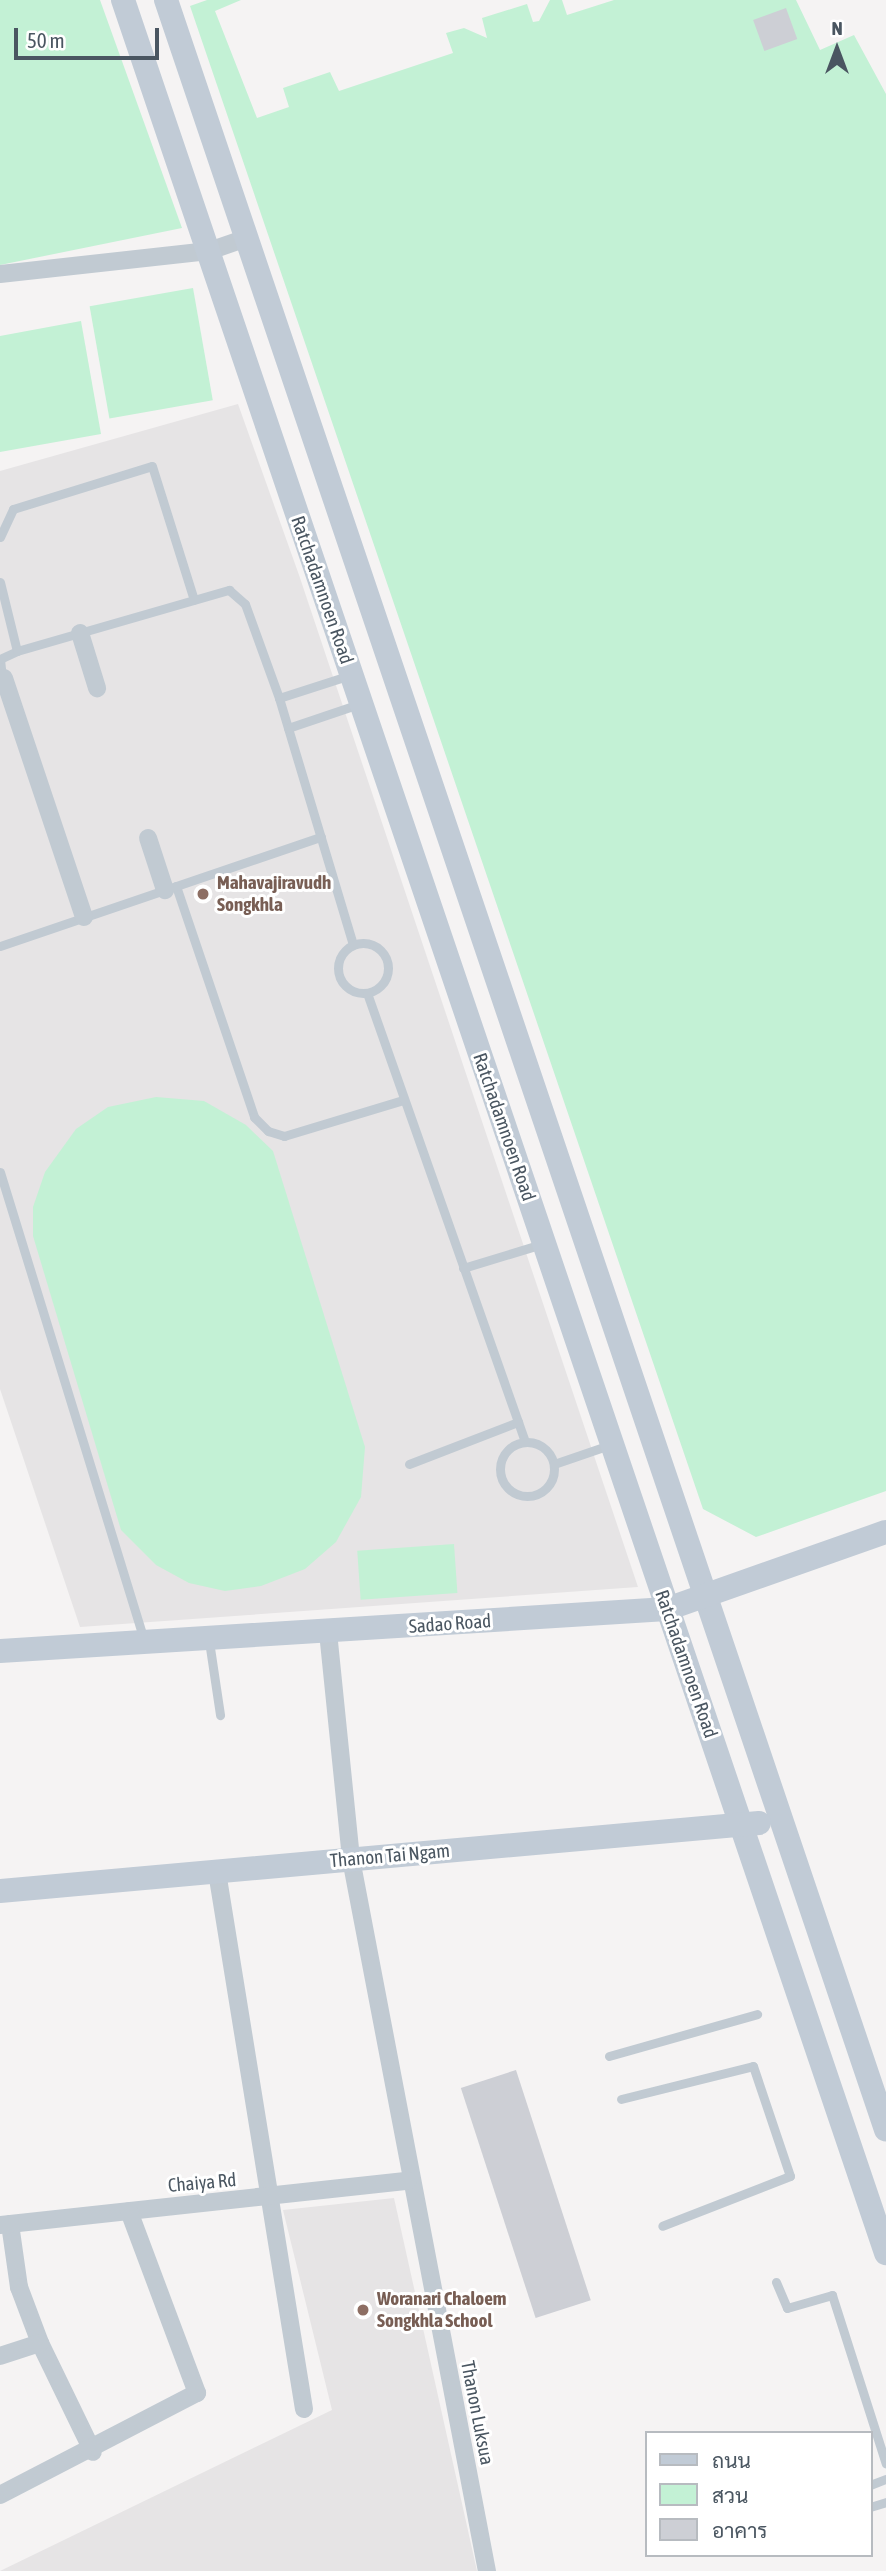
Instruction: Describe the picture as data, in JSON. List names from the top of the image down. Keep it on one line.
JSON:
{"streets":{"street":["Ratchadamnoen Road","Sadao Road","Thanon Tai Ngam","Chaiya Rd","Thanon Luksua"]},"crossings":[["Ratchadamnoen Road","Sadao Road"],["Ratchadamnoen Road","Thanon Tai Ngam"],["Sadao Road","Thanon Luksua"],["Thanon Tai Ngam","Thanon Luksua"],["Chaiya Rd","Thanon Luksua"]],"places":["Mahavajiravudh Songkhla","Woranari Chaloem Songkhla School"],"legend":["ถนน","สวน","อาคาร"],"scale_bar":"50 m","north":"top"}
